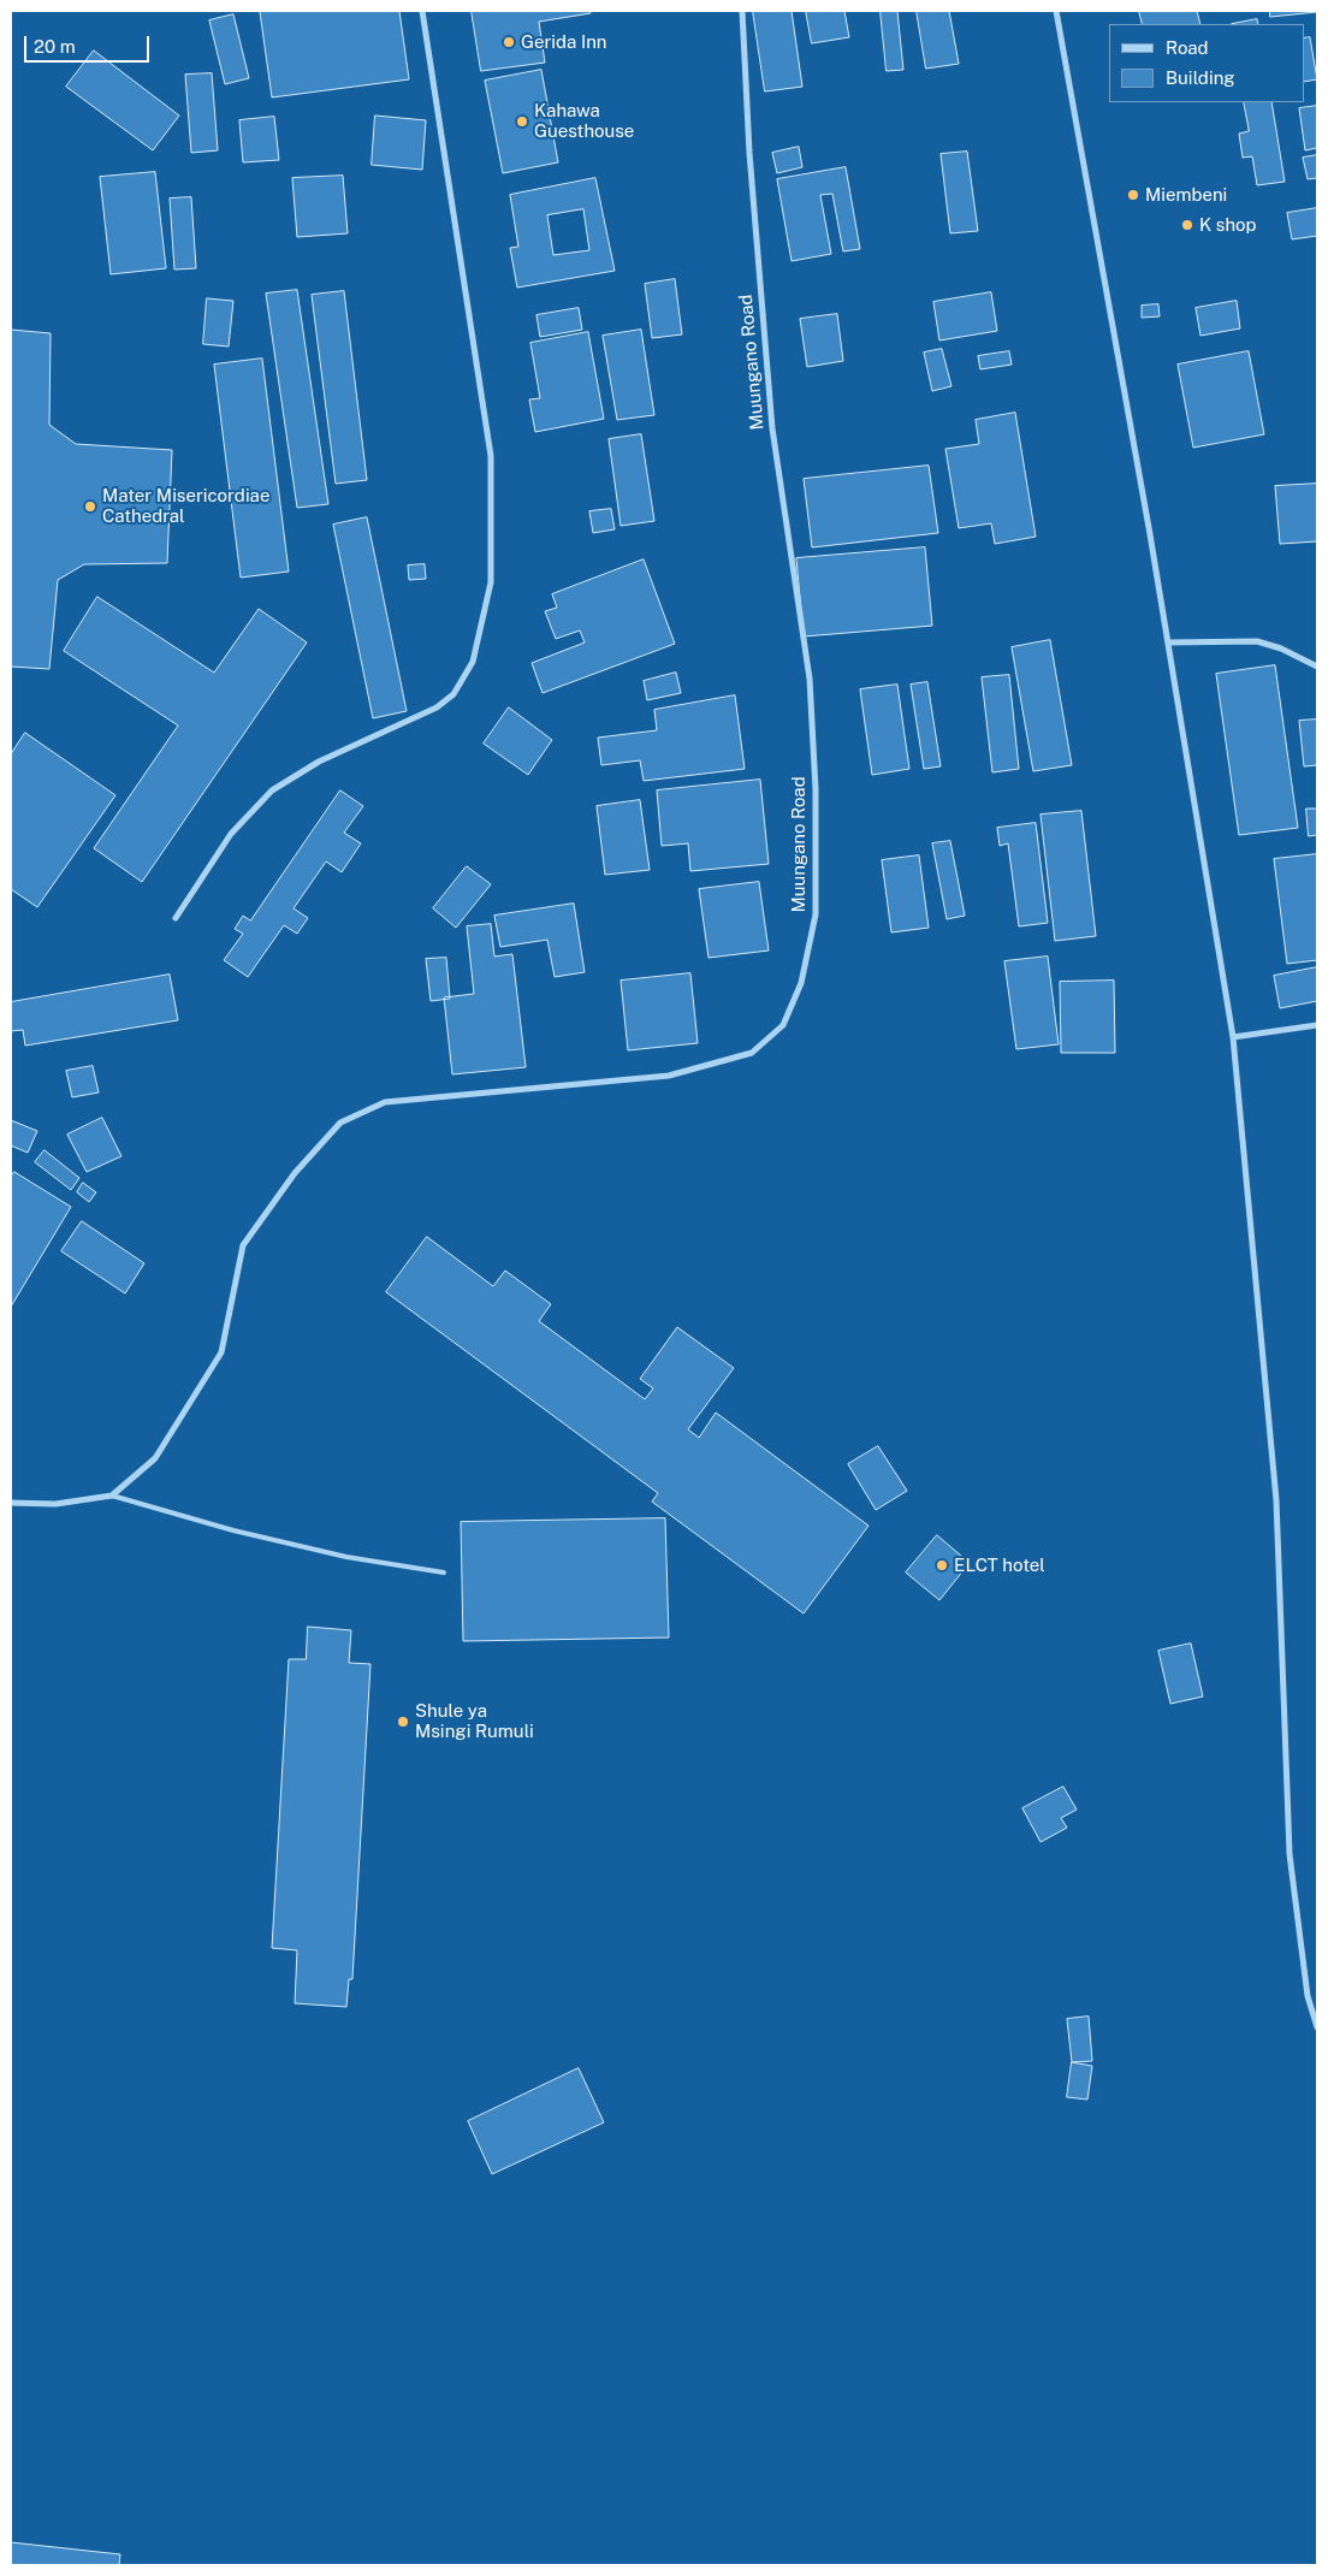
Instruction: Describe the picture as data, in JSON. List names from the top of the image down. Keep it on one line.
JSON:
{"streets":{"street":["Muungano Road"]},"places":["Gerida Inn","Kahawa Guesthouse","Miembeni","K shop","Mater Misericordiae Cathedral","ELCT hotel","Shule ya Msingi Rumuli"],"legend":["Road","Building"],"scale_bar":"20 m"}
